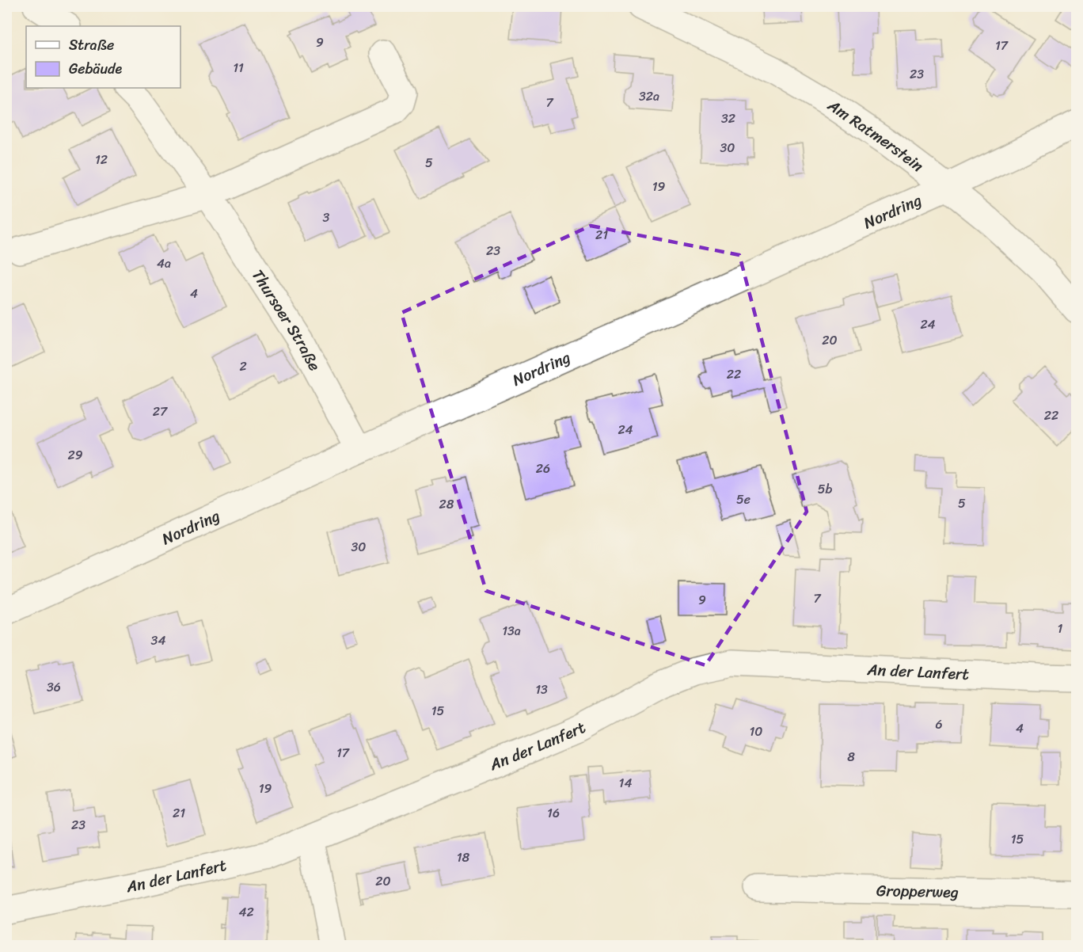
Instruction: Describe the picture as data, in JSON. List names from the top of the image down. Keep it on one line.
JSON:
{"streets":{"street":["Am Ratmerstein","Nordring","Thursoer Straße","An der Lanfert","Gropperweg"]},"crossings":[["Am Ratmerstein","Nordring"],["Nordring","Thursoer Straße"]],"house_numbers":["9","17","11","23","32a","7","32","30","12","5","19","3","21","23","4a","4","24","20","2","22","27","22","24","29","26","5b","5e","5","28","30","7","9","1","13a","34","36","13","15","6","4","10","17","8","14","19","21","16","23","15","18","20","42"],"legend":["Straße","Gebäude"]}
